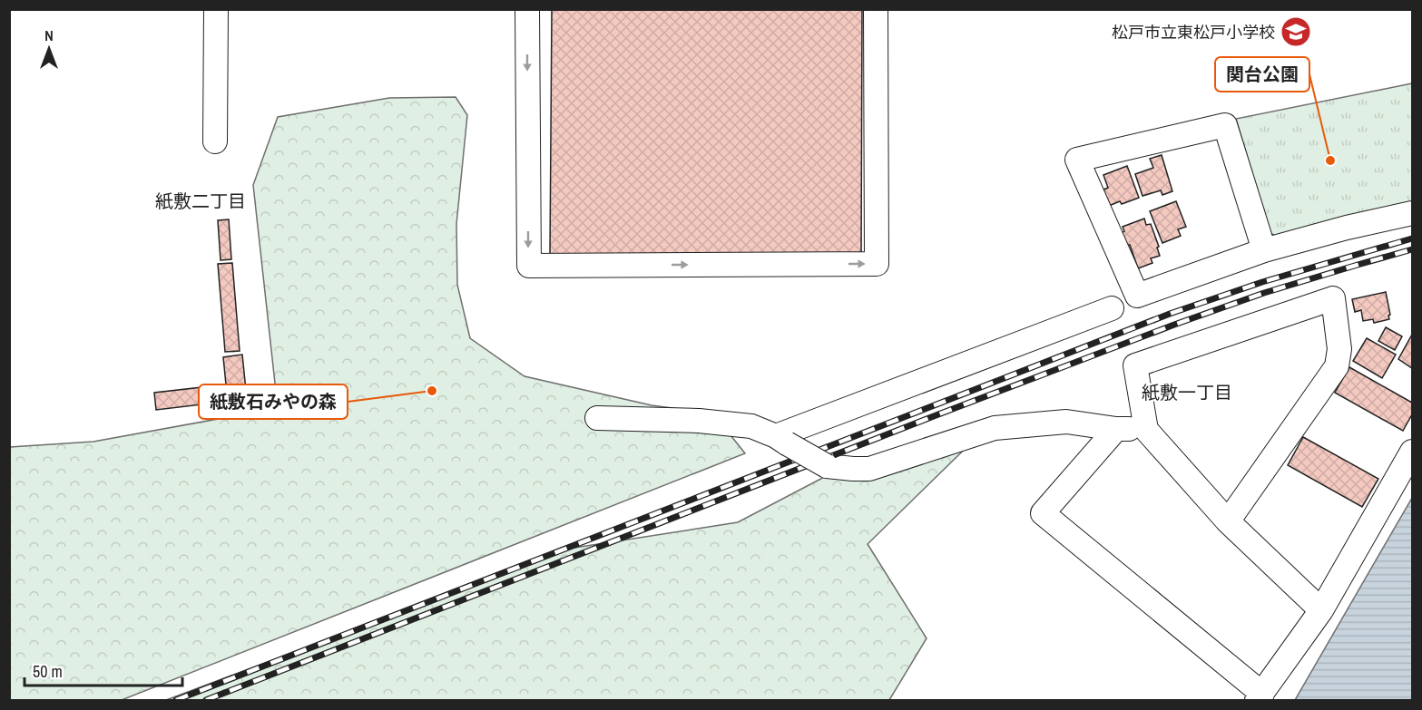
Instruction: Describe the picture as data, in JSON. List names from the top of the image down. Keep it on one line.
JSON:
{"districts":["紙敷二丁目","紙敷一丁目"],"places":{"school or university":["松戸市立東松戸小学校"],"other":["関台公園","紙敷石みやの森"]},"scale_bar":"50 m","north":"top"}
